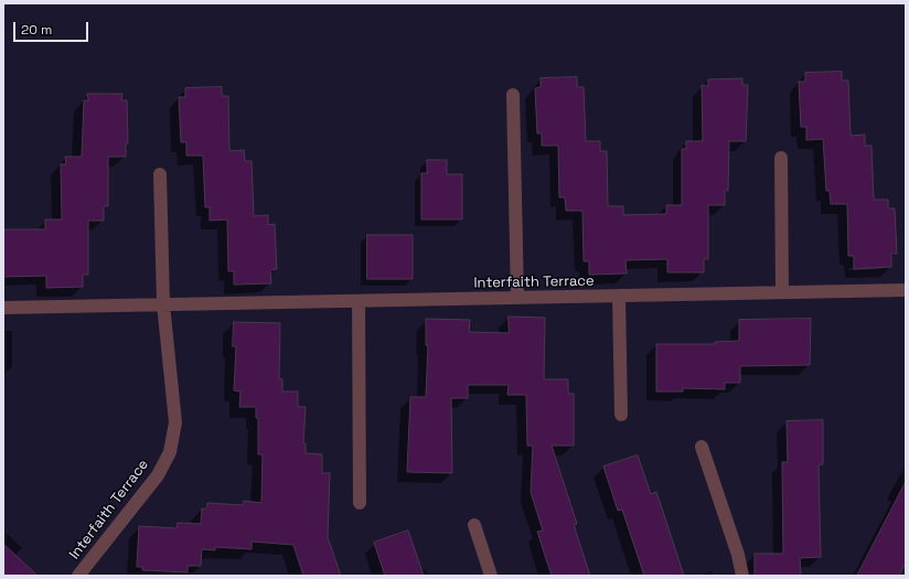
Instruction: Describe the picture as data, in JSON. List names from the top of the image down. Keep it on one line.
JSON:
{"streets":{"street":["Interfaith Terrace"]},"scale_bar":"20 m"}
